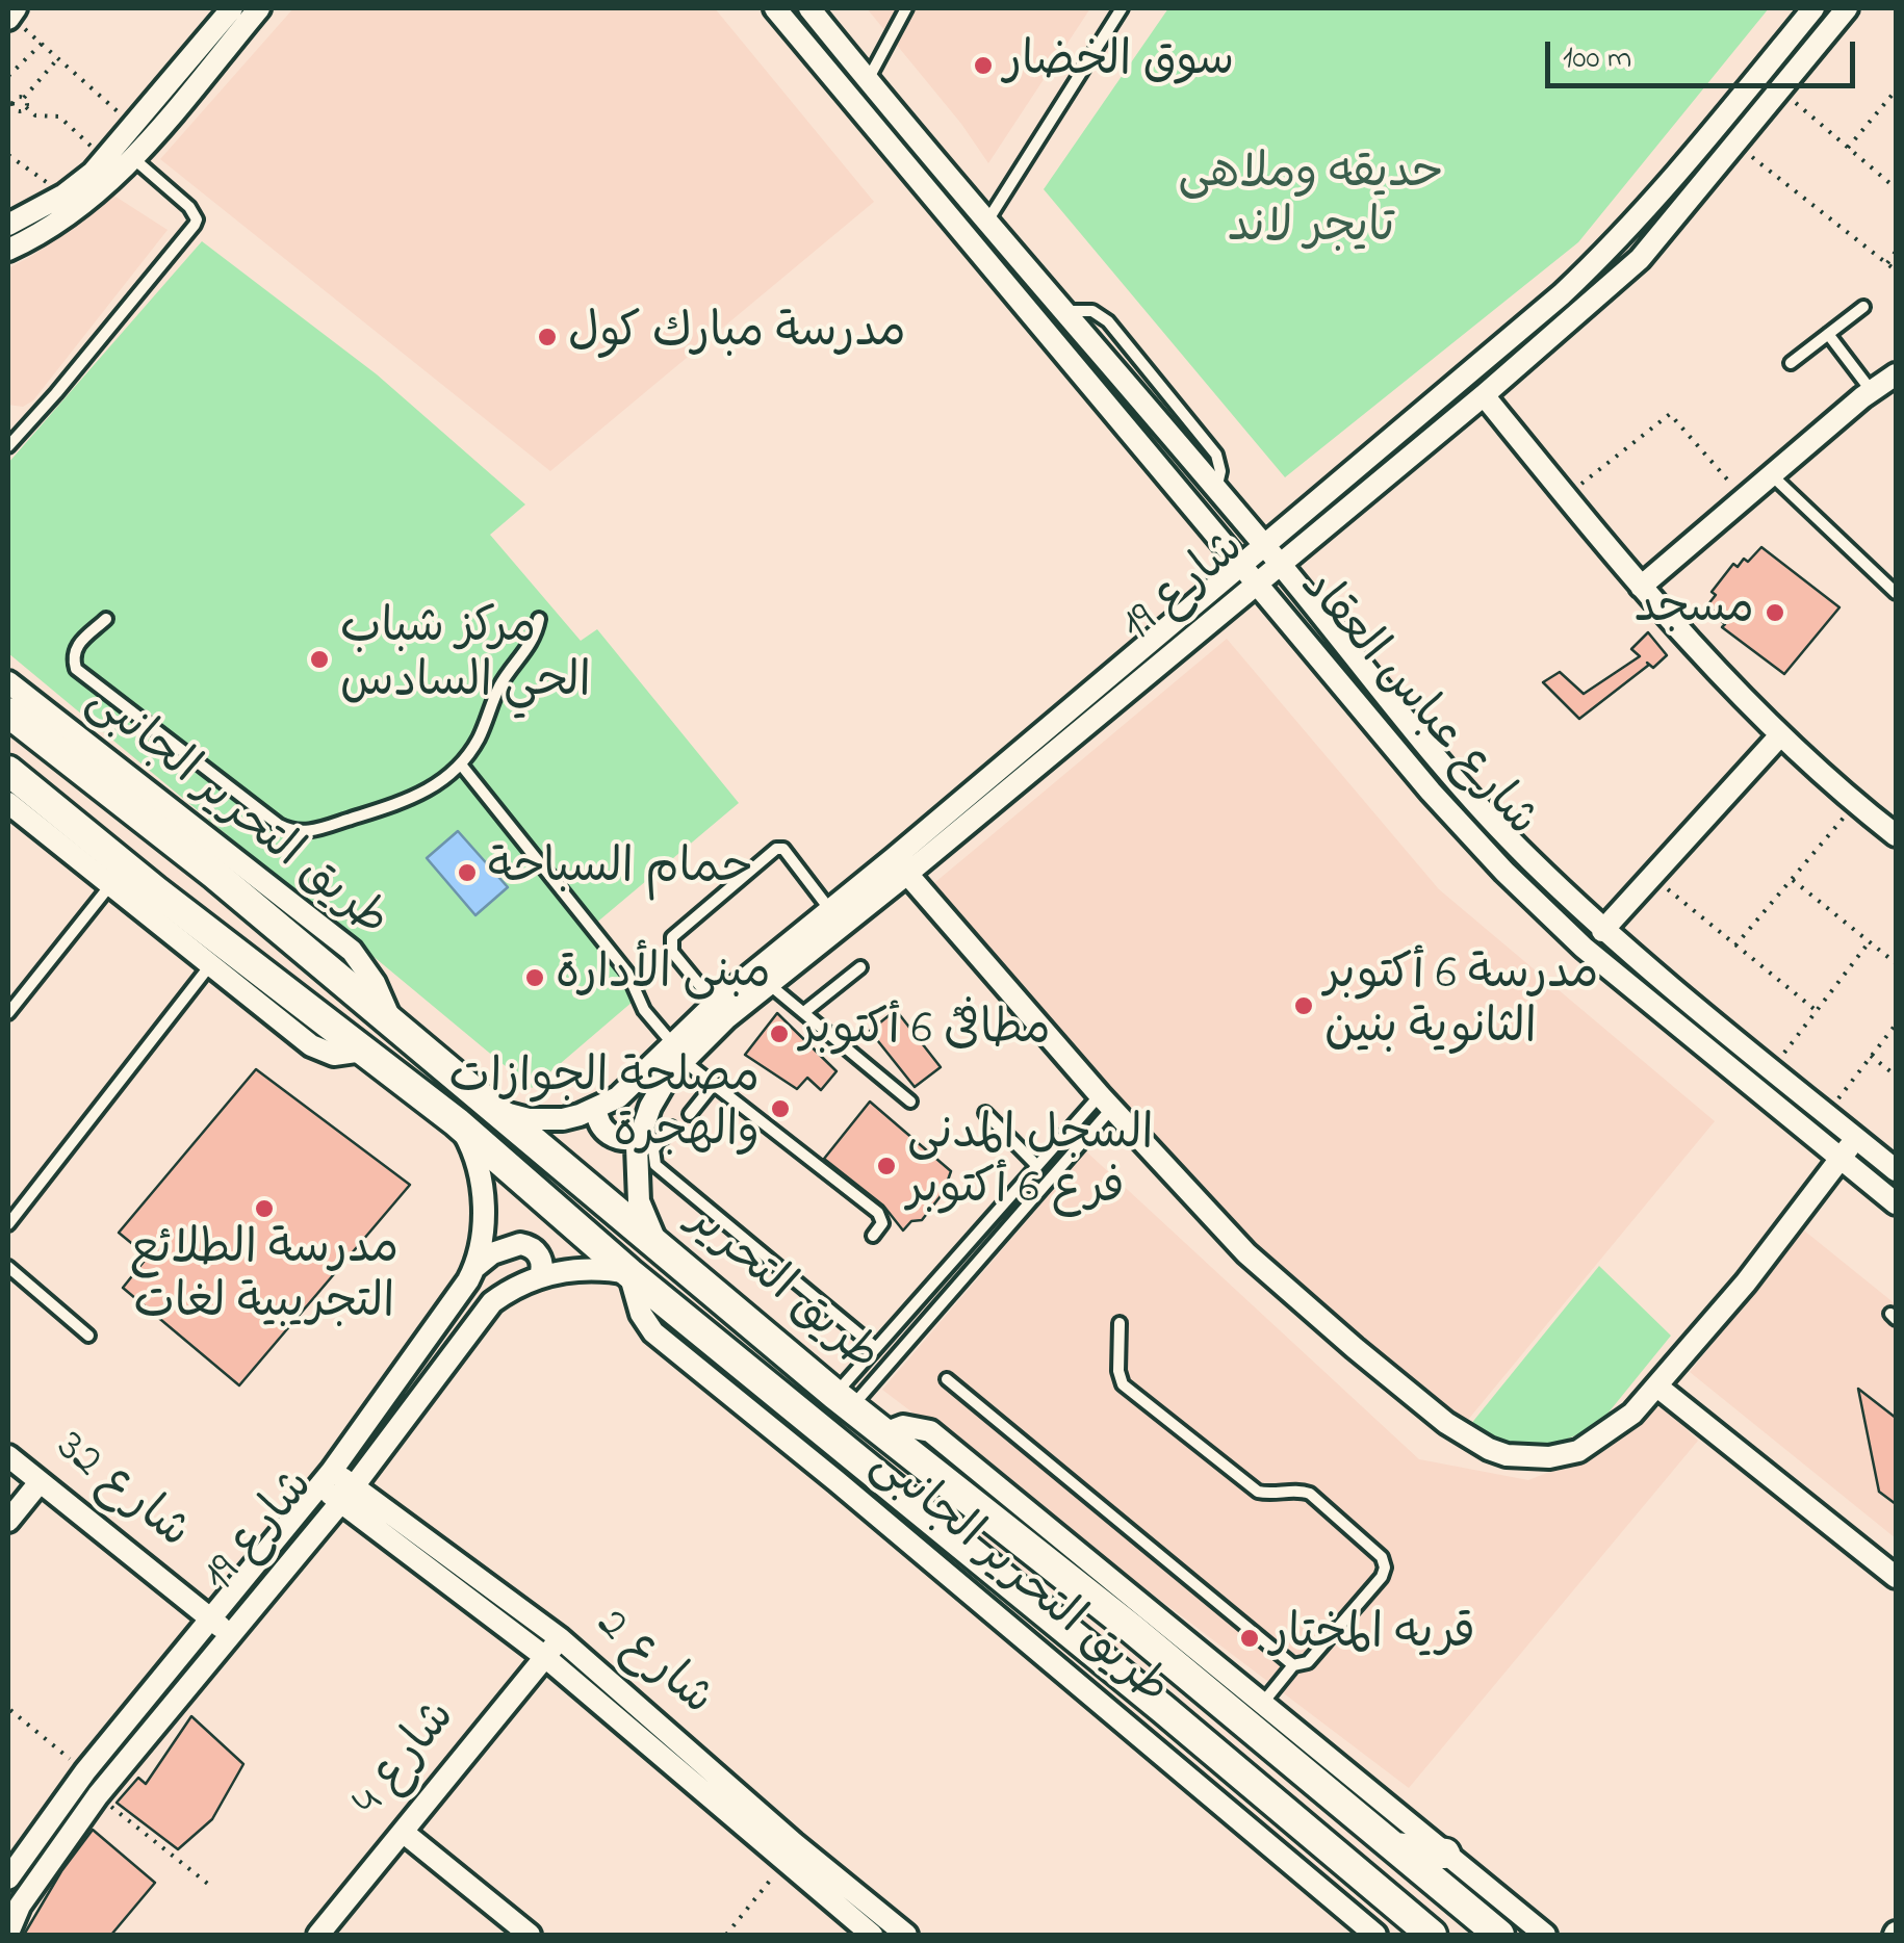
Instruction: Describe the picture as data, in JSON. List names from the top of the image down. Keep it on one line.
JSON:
{"streets":{"street":["شارع 19","شارع عباس العقاد","طريق التحرير الجانبى","طريق التحرير","شارع 32","شارع 2","شارع 4"]},"crossings":[["شارع 19","شارع عباس العقاد"],["شارع 19","طريق التحرير الجانبى"],["شارع 19","طريق التحرير"],["شارع 19","شارع 32"],["شارع 19","شارع 2"],["طريق التحرير الجانبى","طريق التحرير"],["شارع 2","شارع 4"]],"parks":["حديقه وملاهى تايجر لاند"],"places":["سوق الخضار","مدرسة مبارك كول","مسجد","مركز شباب الحي السادس","حمام السباحة","مبنى الأدارة","مدرسة 6 أكتوبر الثانوية بنين","مطافئ 6 أكتوبر","مصلحة الجوازات والهجرة","السجل المدنى فرع 6 أكتوبر","مدرسة الطلائع التجريبية لغات","قريه المختار"],"scale_bar":"100 m"}
